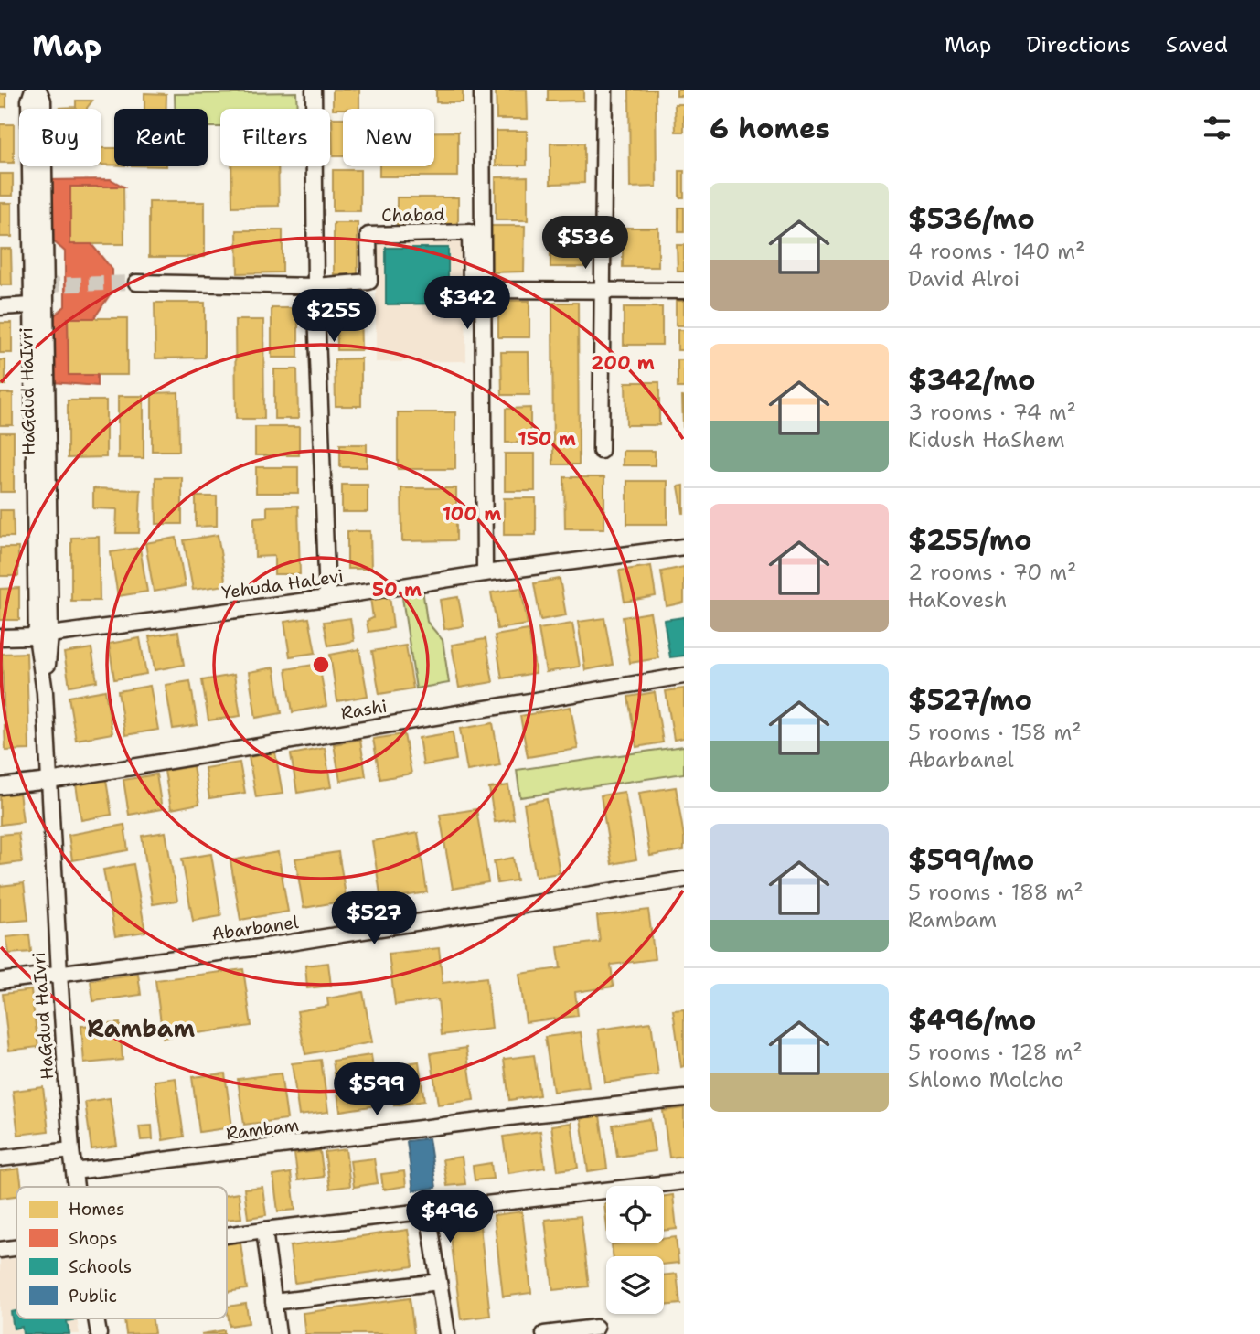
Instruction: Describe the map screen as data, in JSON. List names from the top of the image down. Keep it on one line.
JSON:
{"streets":{"street":["Chabad","HaGdud HaIvri","Yehuda HaLevi","Rashi","Abarbanel","Rambam"]},"crossings":[["HaGdud HaIvri","Yehuda HaLevi"],["HaGdud HaIvri","Rashi"],["HaGdud HaIvri","Abarbanel"],["HaGdud HaIvri","Rambam"]],"districts":["Rambam"],"legend":["Homes","Shops","Schools","Public"],"page":{"header":"Map","nav":["Map","Directions","Saved"],"heading":"6 homes","chip":["Buy","Rent","Filters","New"],"list":[{"name":"$536/mo","note":"4 rooms · 140 m² · David Alroi"},{"name":"$342/mo","note":"3 rooms · 74 m² · Kidush HaShem"},{"name":"$255/mo","note":"2 rooms · 70 m² · HaKovesh"},{"name":"$527/mo","note":"5 rooms · 158 m² · Abarbanel"},{"name":"$599/mo","note":"5 rooms · 188 m² · Rambam"},{"name":"$496/mo","note":"5 rooms · 128 m² · Shlomo Molcho"}],"price":["$536","$342","$255","$527","$599","$496"]},"rings":["200 m","150 m","100 m","50 m"]}
